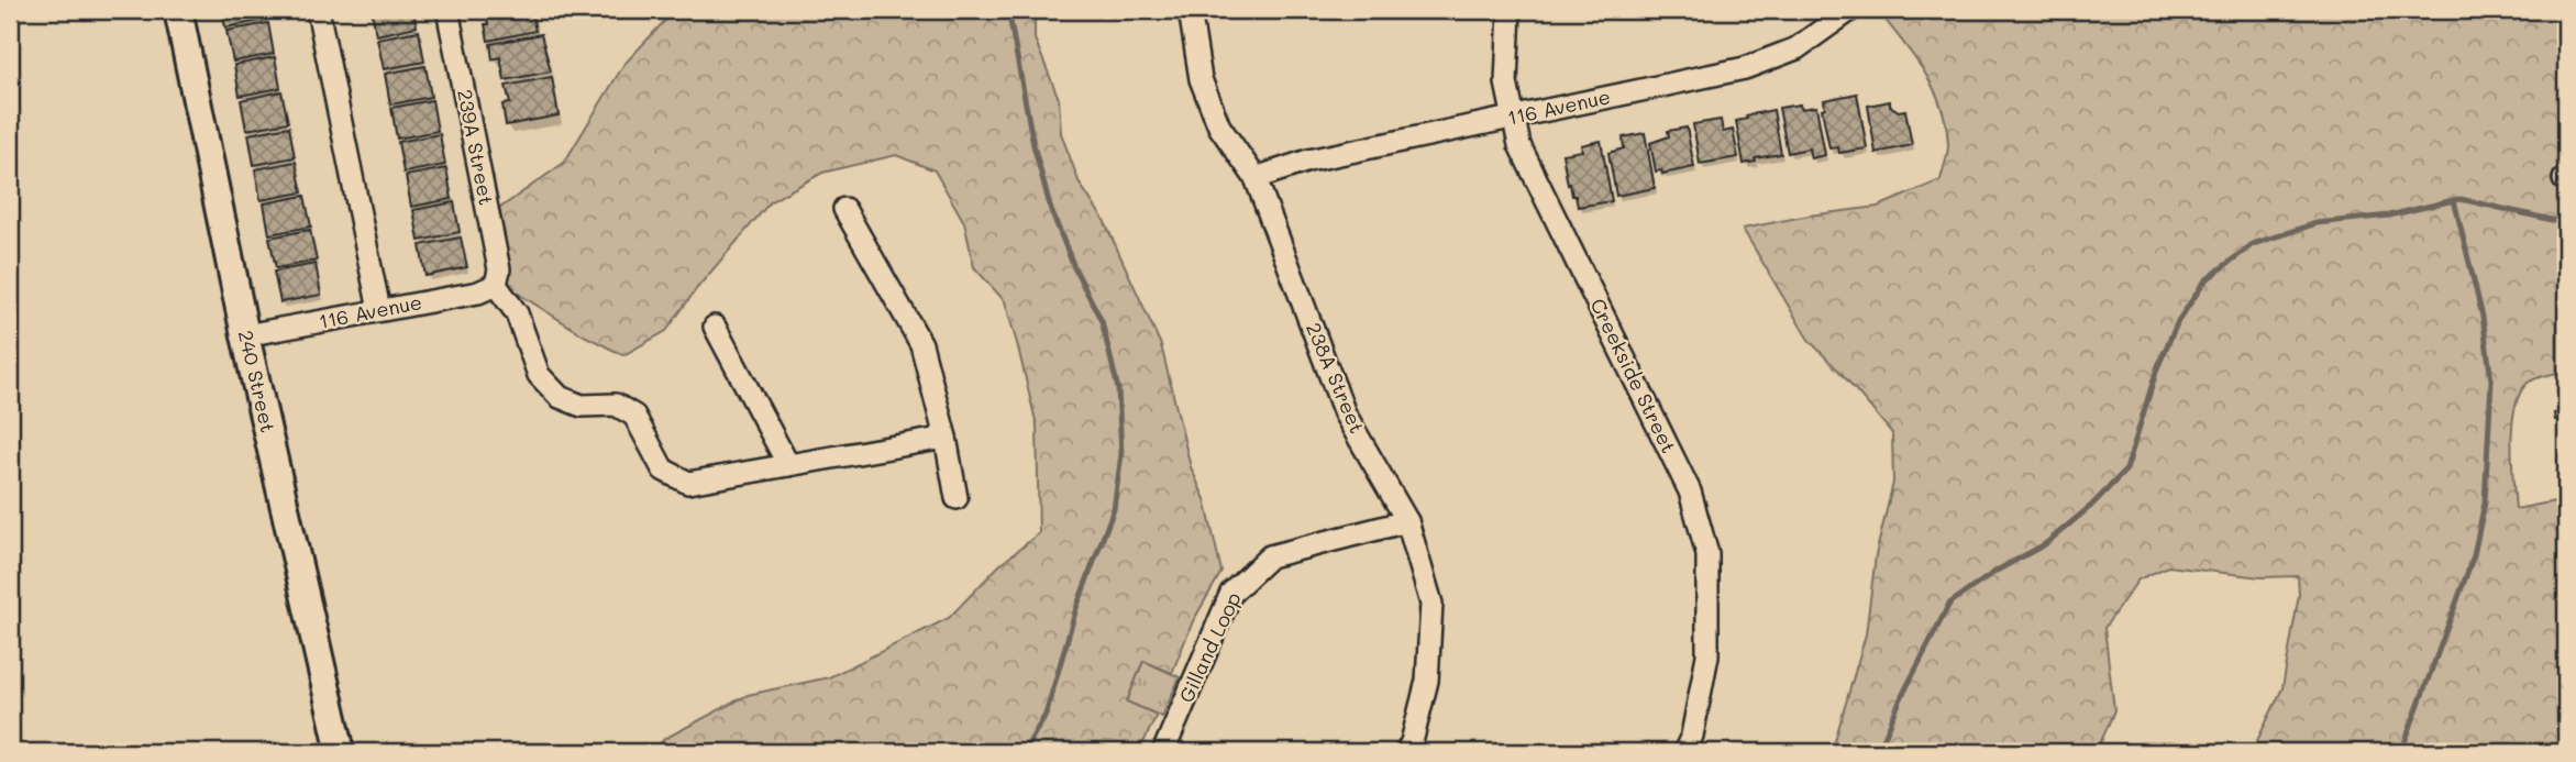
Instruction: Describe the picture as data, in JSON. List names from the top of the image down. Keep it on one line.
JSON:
{"streets":{"main road":["240 Street"],"street":["116 Avenue","239A Street","Creekside Street","238A Street","Gilland Loop"]},"crossings":[["116 Avenue","239A Street"],["116 Avenue","Creekside Street"],["116 Avenue","238A Street"],["116 Avenue","240 Street"],["238A Street","Gilland Loop"]]}
